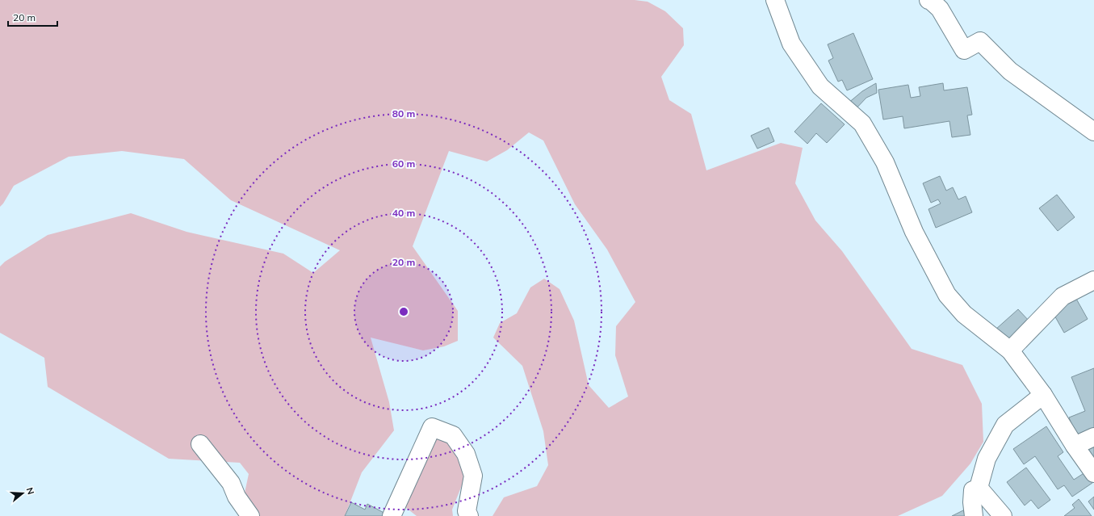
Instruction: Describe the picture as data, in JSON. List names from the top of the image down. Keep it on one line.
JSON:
{"scale_bar":"20 m","north":"right","rings":["80 m","60 m","40 m","20 m"]}
